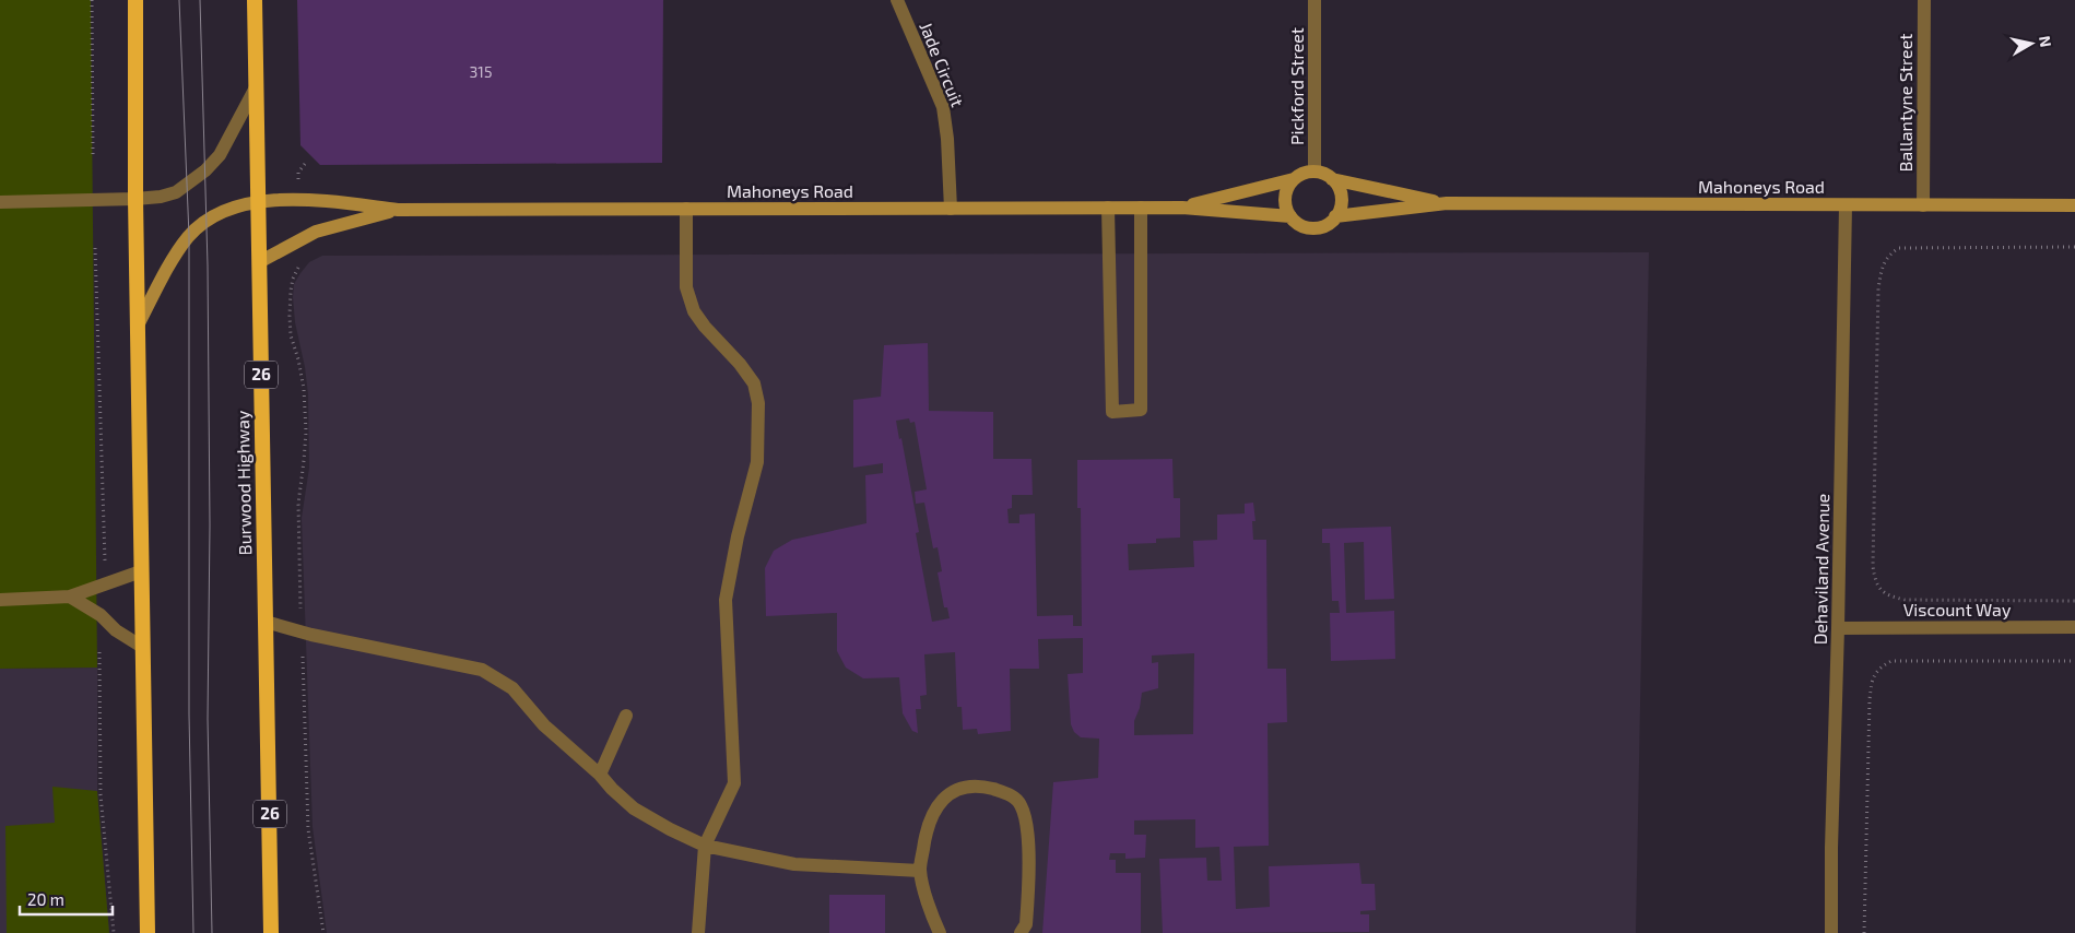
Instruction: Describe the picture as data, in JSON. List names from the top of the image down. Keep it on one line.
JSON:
{"streets":{"highway":["26","Burwood Highway"],"main road":["Mahoneys Road"],"street":["Jade Circuit","Pickford Street","Ballantyne Street","Dehaviland Avenue","Viscount Way"]},"crossings":[["Jade Circuit","Mahoneys Road"],["Pickford Street","Mahoneys Road"],["Ballantyne Street","Mahoneys Road"],["Mahoneys Road","Burwood Highway"],["Mahoneys Road","Dehaviland Avenue"],["Dehaviland Avenue","Viscount Way"]],"house_numbers":["315"],"scale_bar":"20 m","north":"right"}
